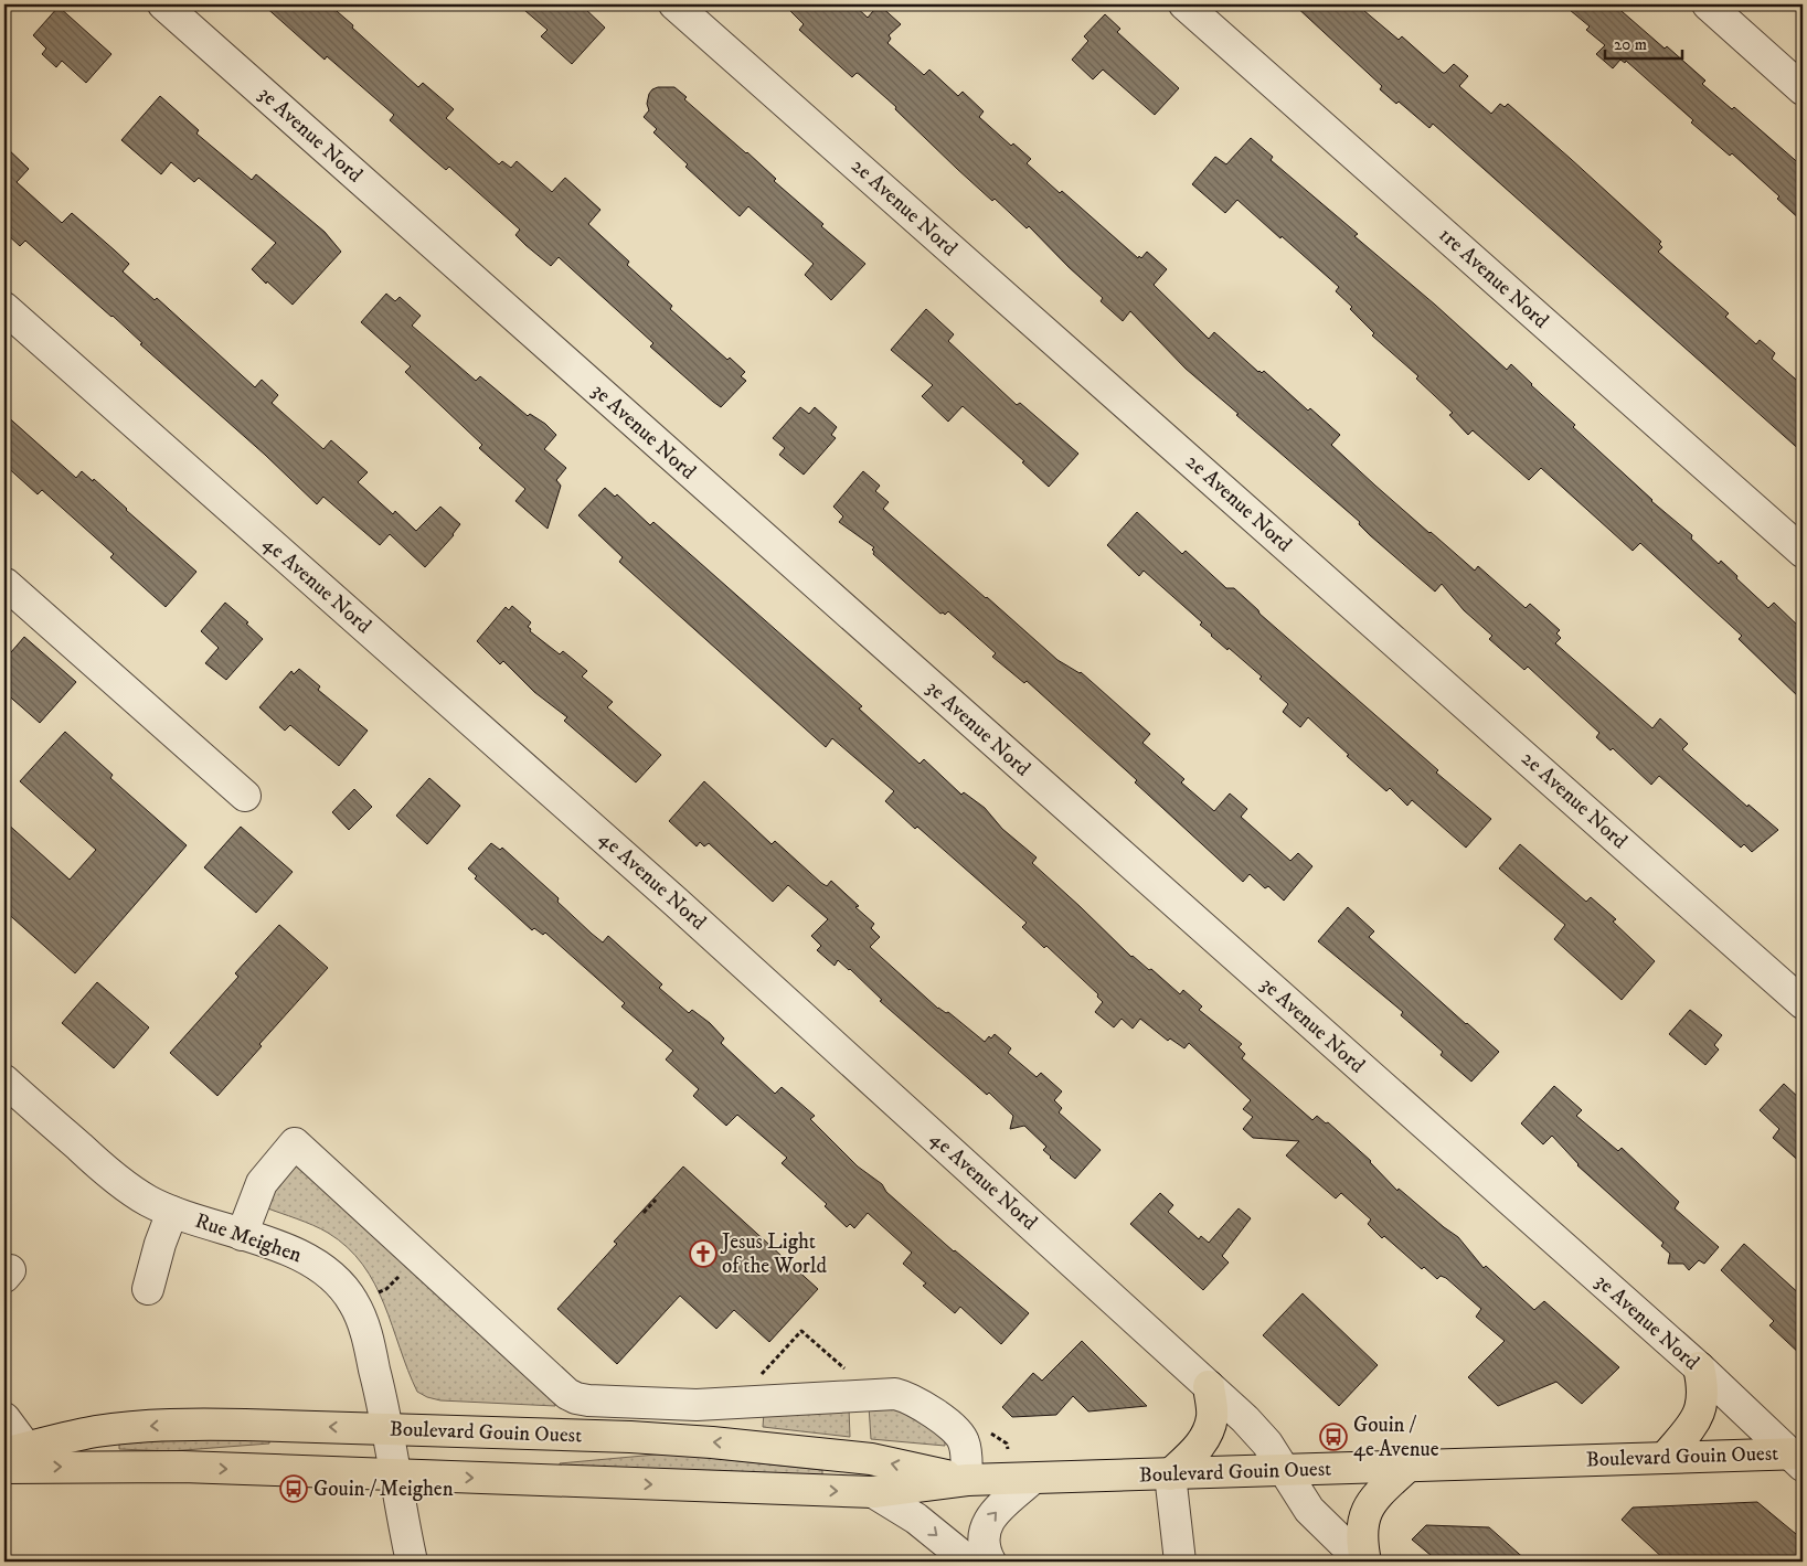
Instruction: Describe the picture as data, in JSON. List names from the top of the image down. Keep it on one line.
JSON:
{"streets":{"main road":["Boulevard Gouin Ouest"],"street":["3e Avenue Nord","2e Avenue Nord","1re Avenue Nord","4e Avenue Nord","Rue Meighen"]},"crossings":[["3e Avenue Nord","Boulevard Gouin Ouest"],["4e Avenue Nord","Boulevard Gouin Ouest"],["Rue Meighen","Boulevard Gouin Ouest"]],"places":{"church":["Jesus Light of the World"],"bus stop":["Gouin / 4e Avenue","Gouin / Meighen"]},"scale_bar":"20 m"}
